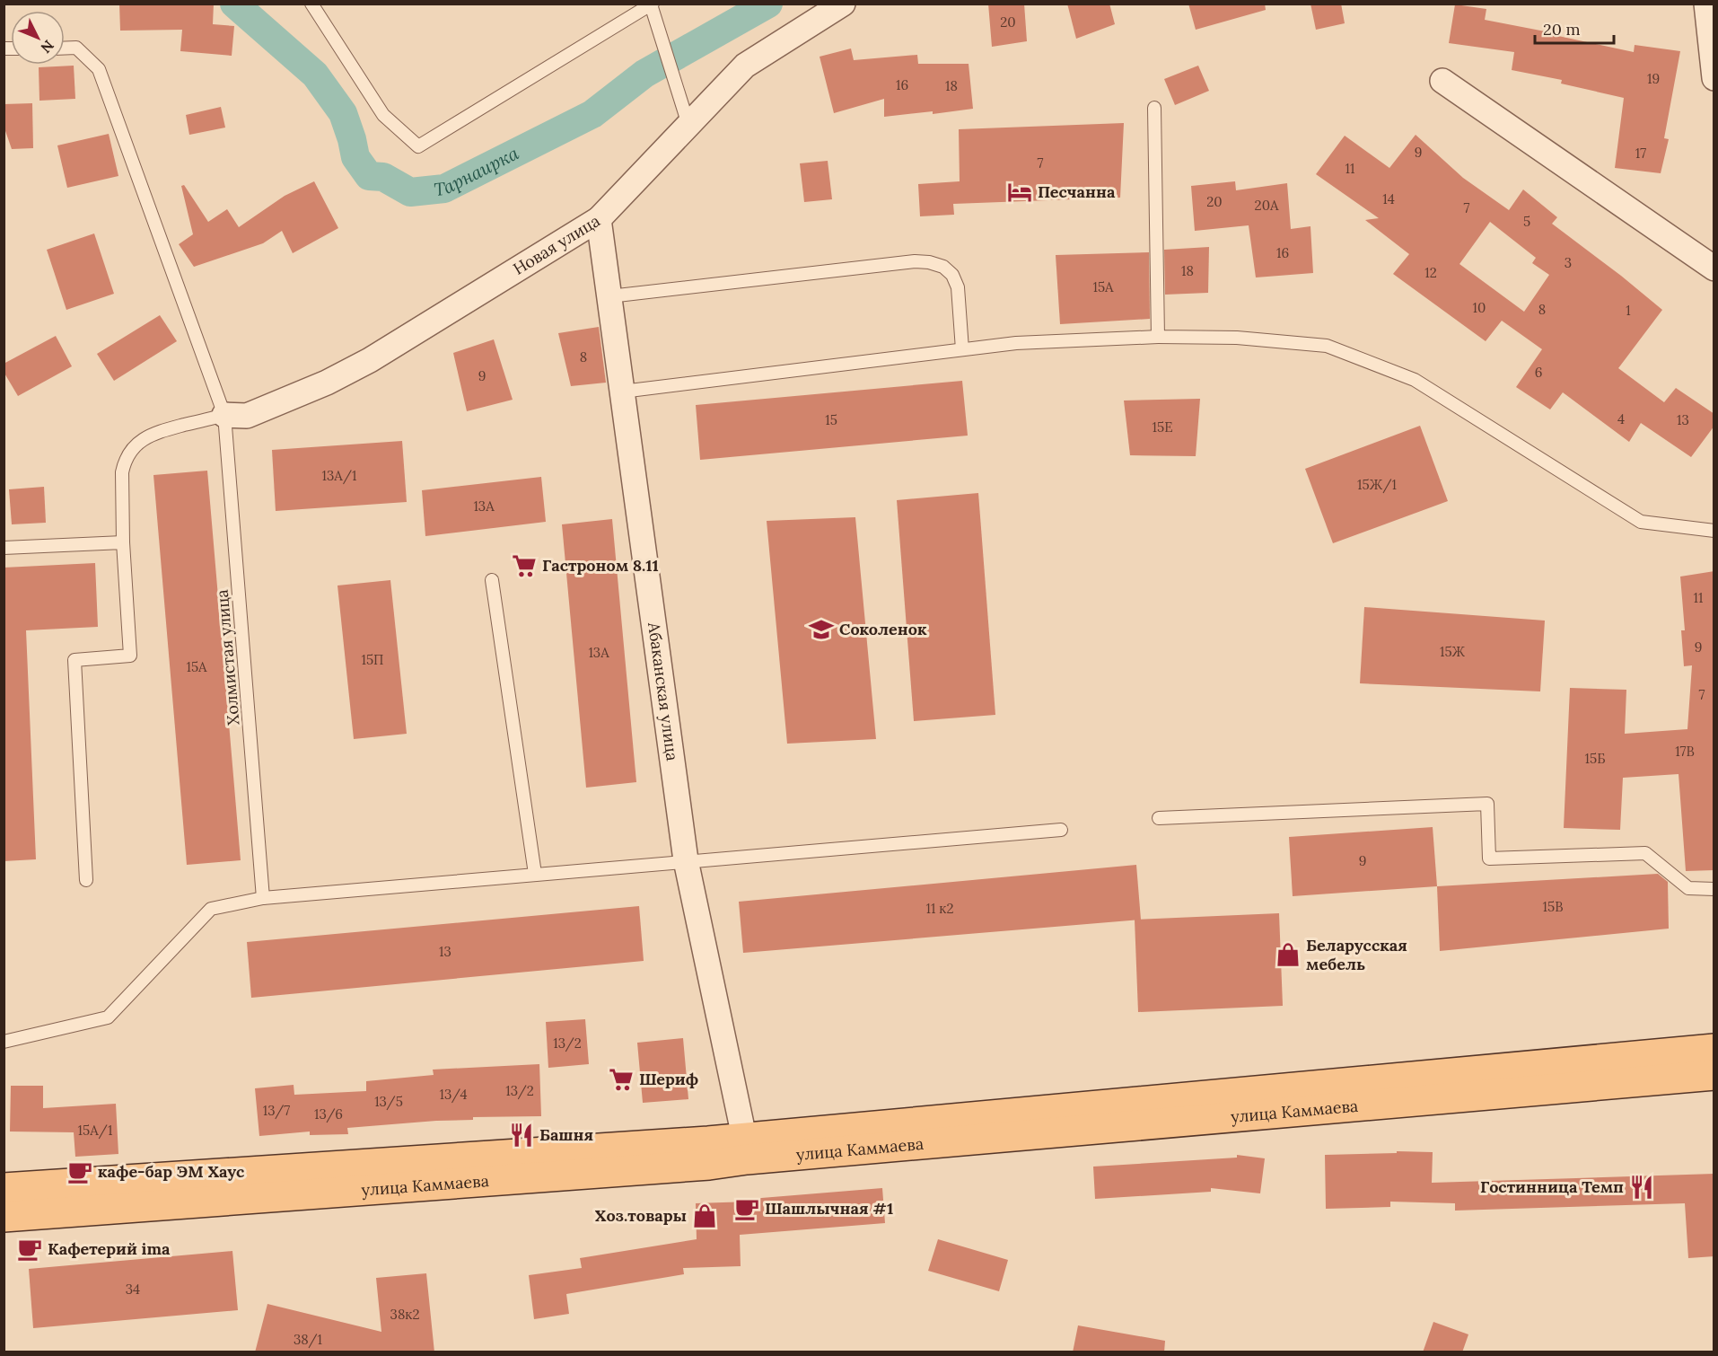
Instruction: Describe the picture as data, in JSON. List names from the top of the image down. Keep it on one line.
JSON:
{"streets":{"main road":["улица Каммаева"],"street":["Новая улица","Абаканская улица"],"lane":["Холмистая улица"]},"crossings":[["Новая улица","Холмистая улица"],["Новая улица","Абаканская улица"],["Абаканская улица","улица Каммаева"]],"water":["Тарнаирка"],"places":{"hotel":["Песчанна"],"supermarket":["Гастроном 8.11","Шериф"],"school or university":["Соколенок"],"shop":["Беларусская мебель","Хоз.товары"],"restaurant":["Башня","Гостинница Темп"],"cafe":["кафе-бар ЭМ Хаус","Шашлычная #1","Кафетерий ima"]},"house_numbers":["20","19","16","18","9","17","7","11","14","20","20А","7","5","16","3","18","12","15А","10","8","1","8","6","9","4","15","13","15Е","13А/1","15Ж/1","13А","11","9","15Ж","13А","15П","15А","7","17В","15Б","9","15В","11 к2","13","13/2","13/2","13/4","13/5","13/7","13/6","15А/1","34","38к2","38/1"],"scale_bar":"20 m","north":"bottom right"}
